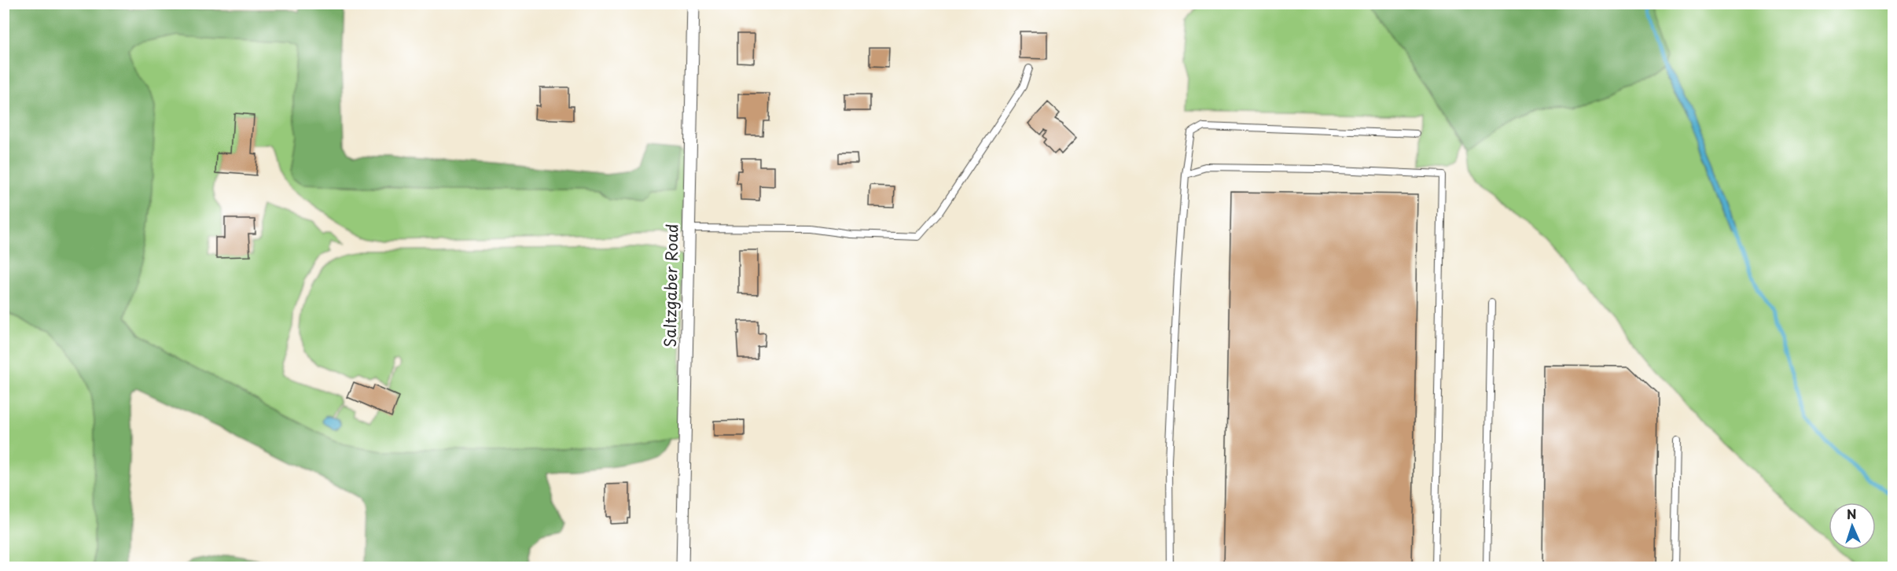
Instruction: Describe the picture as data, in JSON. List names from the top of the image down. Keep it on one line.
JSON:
{"streets":{"street":["Saltzgaber Road"]},"north":"top"}
